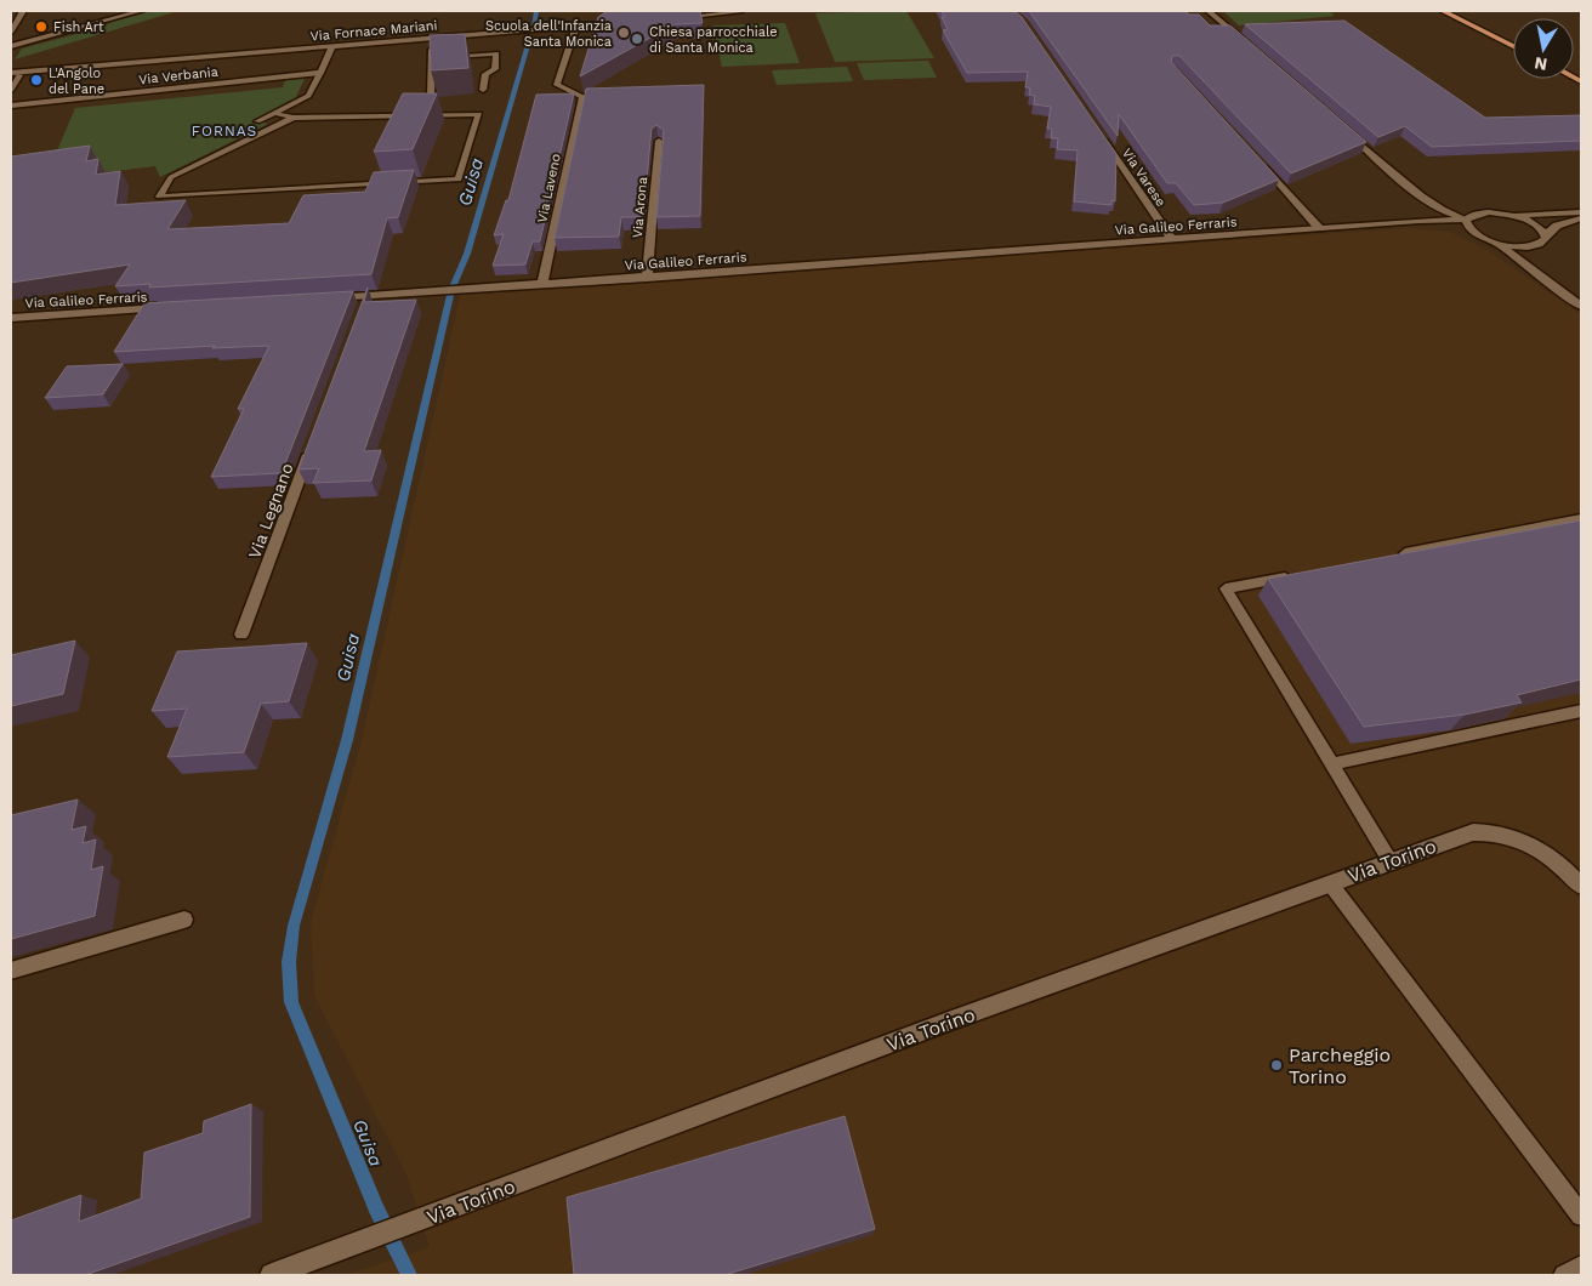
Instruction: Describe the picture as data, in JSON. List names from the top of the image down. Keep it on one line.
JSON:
{"streets":{"street":["Via Fornace Mariani","Via Verbania","Via Varese","Via Laveno","Via Arona","Via Galileo Ferraris","Via Legnano","Via Torino"]},"crossings":[["Via Varese","Via Galileo Ferraris"],["Via Laveno","Via Galileo Ferraris"],["Via Arona","Via Galileo Ferraris"]],"districts":["FORNAS"],"water":["Guisa"],"places":["Fish Art","Scuola dell'Infanzia Santa Monica","Chiesa parrocchiale di Santa Monica","L'Angolo del Pane","Parcheggio Torino"],"north":"bottom"}
